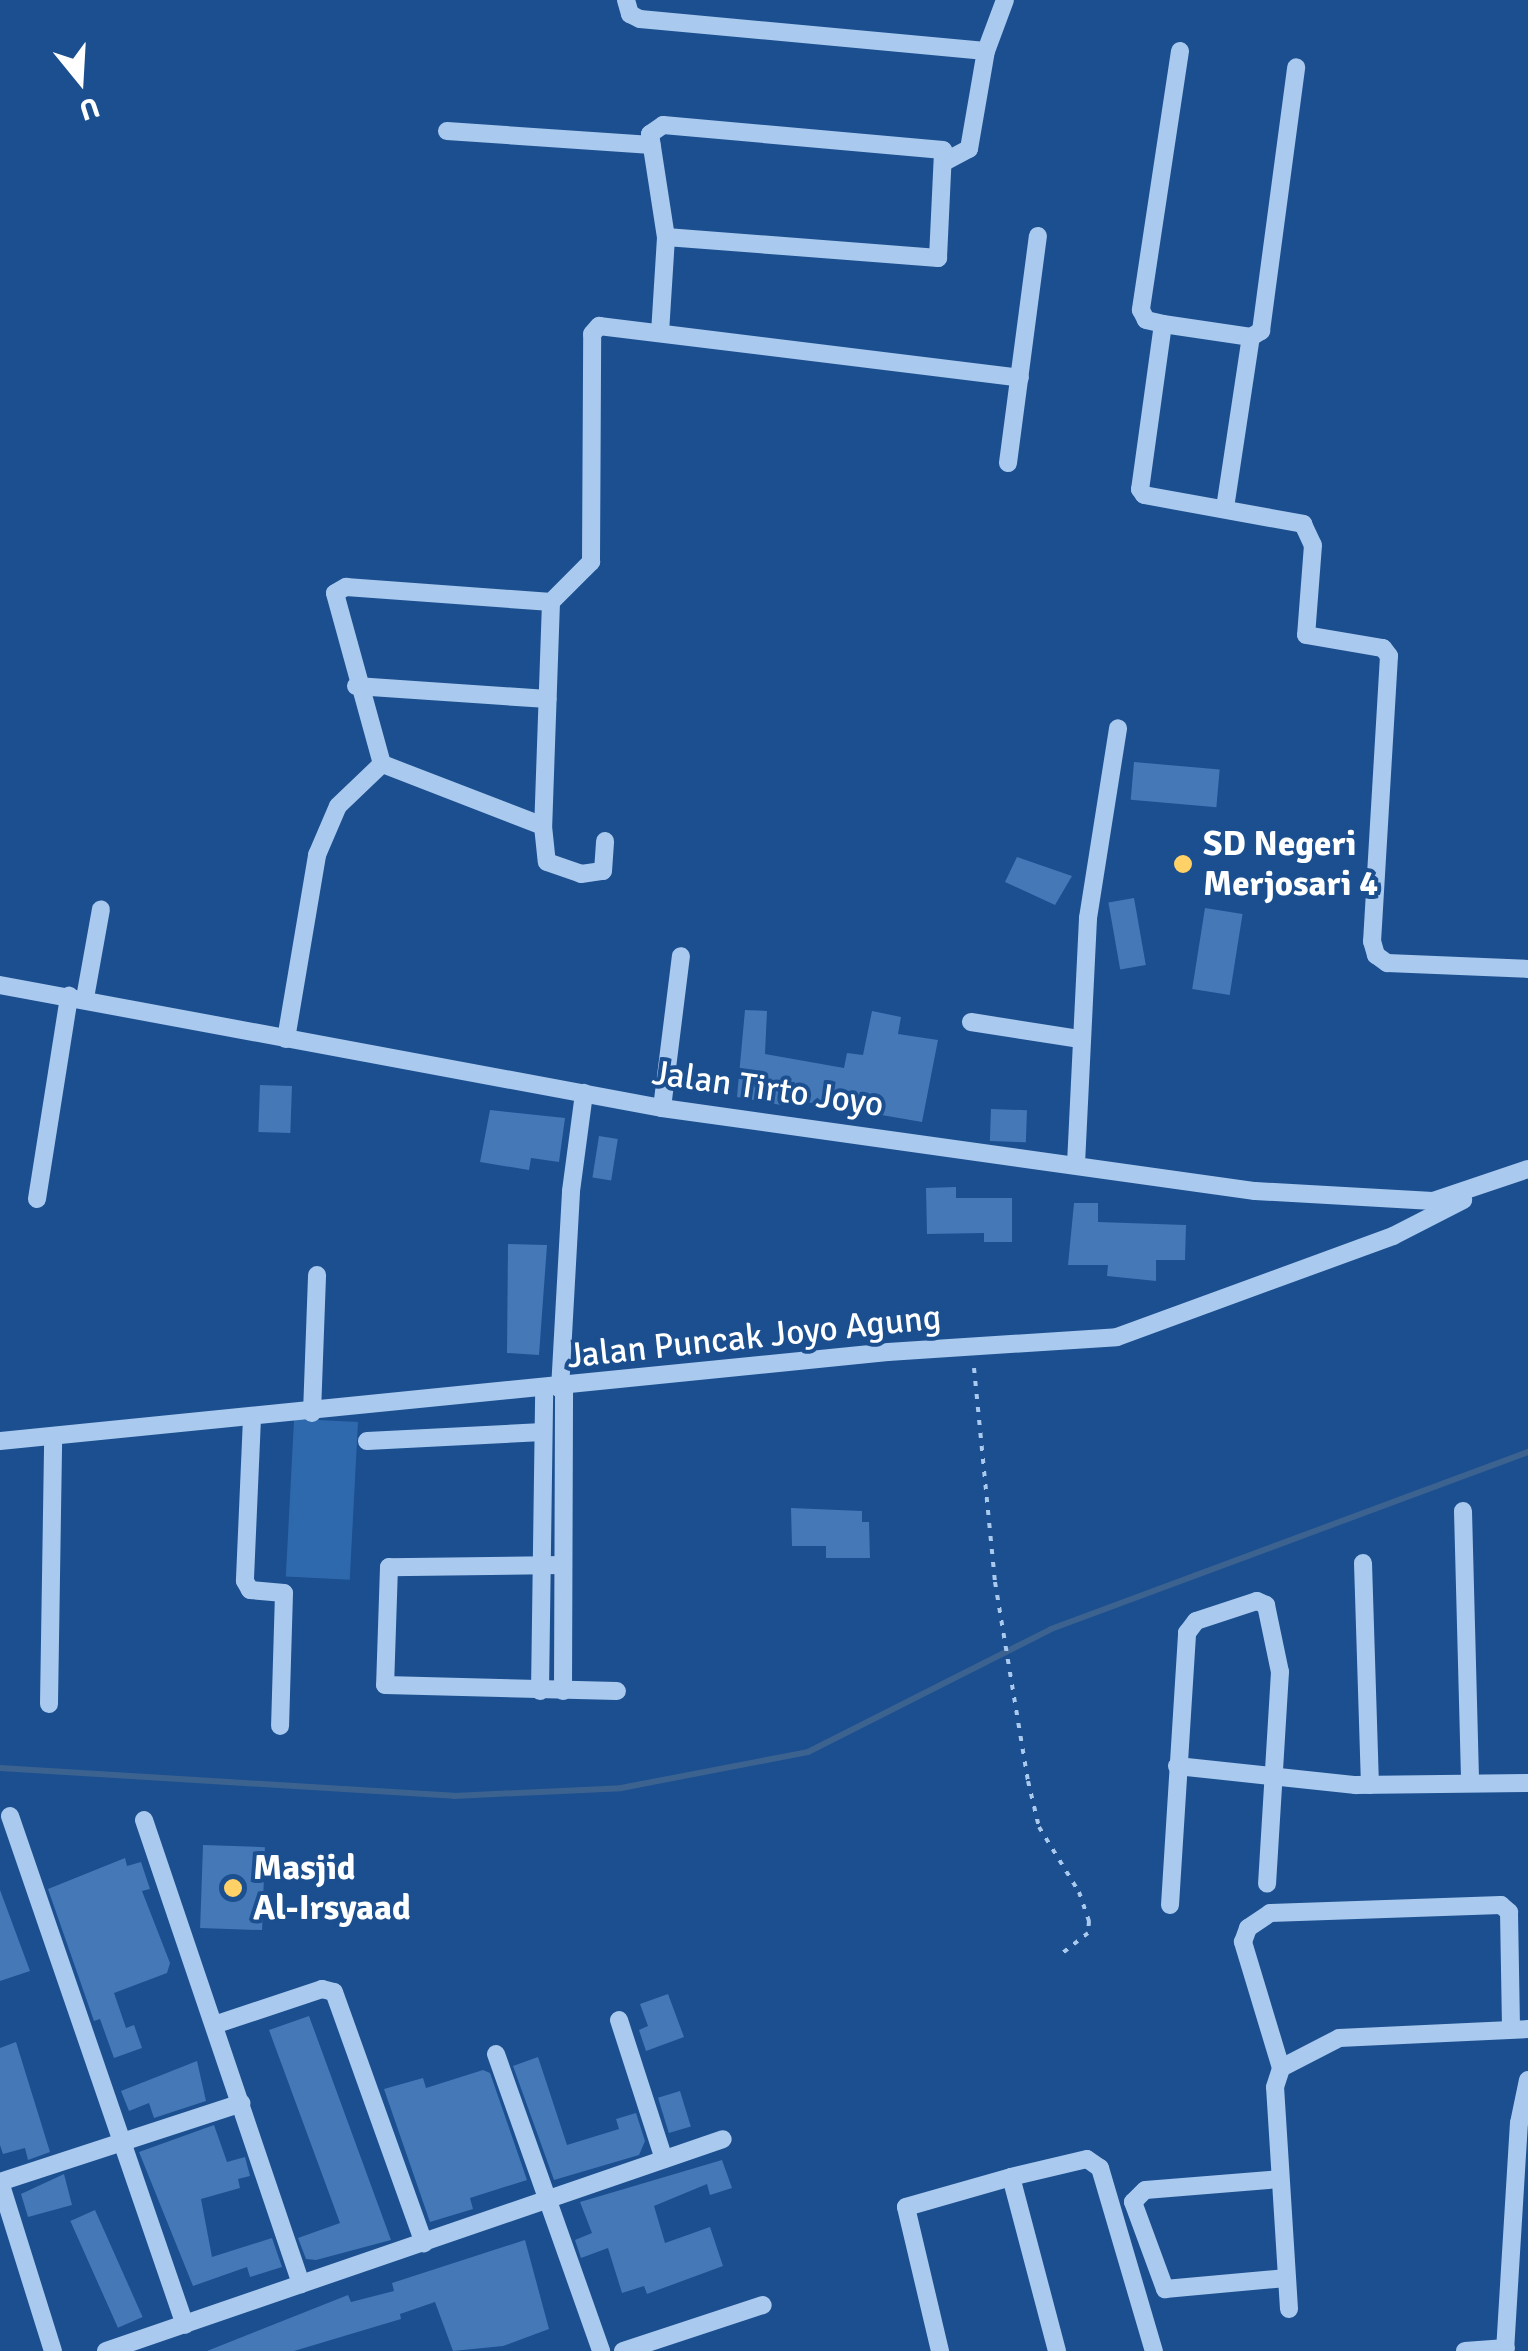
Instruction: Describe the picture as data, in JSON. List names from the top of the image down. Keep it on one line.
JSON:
{"streets":{"street":["Jalan Tirto Joyo","Jalan Puncak Joyo Agung"]},"crossings":[["Jalan Tirto Joyo","Jalan Puncak Joyo Agung"]],"places":["SD Negeri Merjosari 4","Masjid Al-Irsyaad"],"north":"bottom"}
